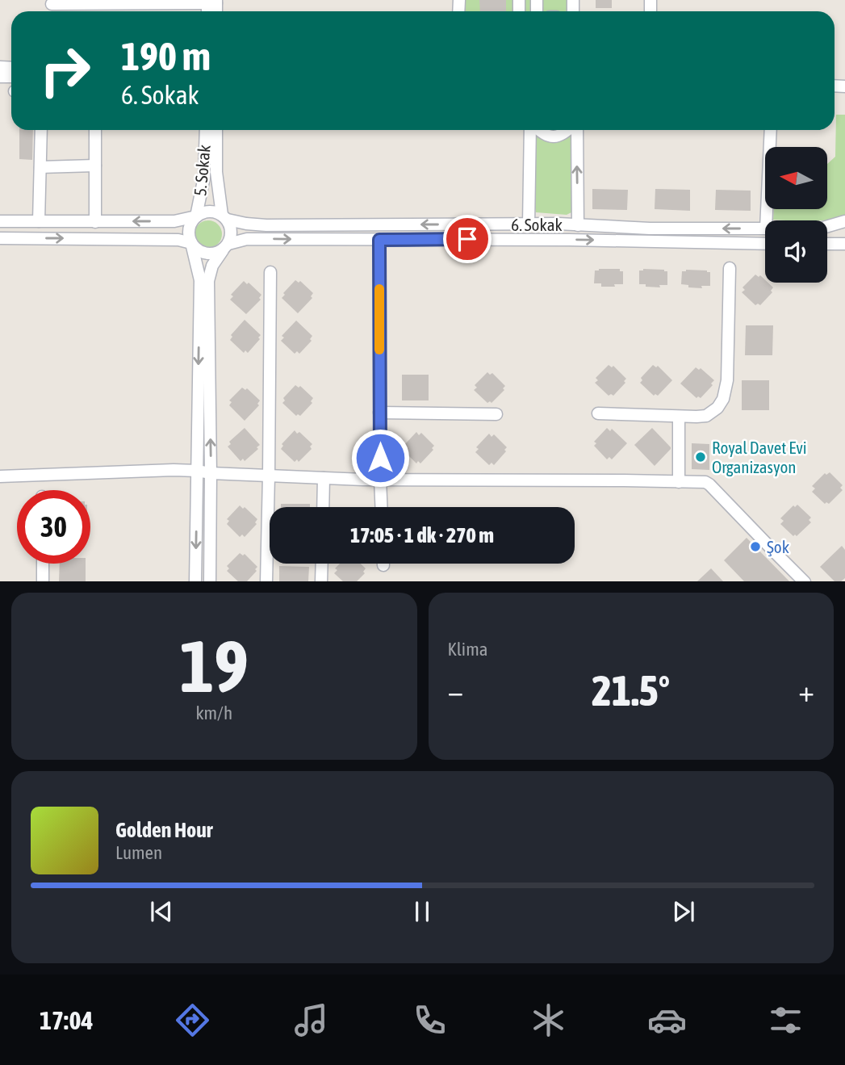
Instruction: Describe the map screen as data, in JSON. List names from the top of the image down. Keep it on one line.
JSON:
{"streets":{"street":["5. Sokak","6. Sokak"]},"crossings":[["5. Sokak","6. Sokak"]],"places":["Royal Davet Evi Organizasyon","Şok"],"north":"left","page":{"turn":["190 m","6. Sokak"],"limit":"30","trip":"17:05 · 1 dk · 270 m","tile":[["19","km/h"],"Klima"],"heat":["−","21.5°","+"],"song":["Golden Hour","Lumen"],"tabs":"17:04"}}
